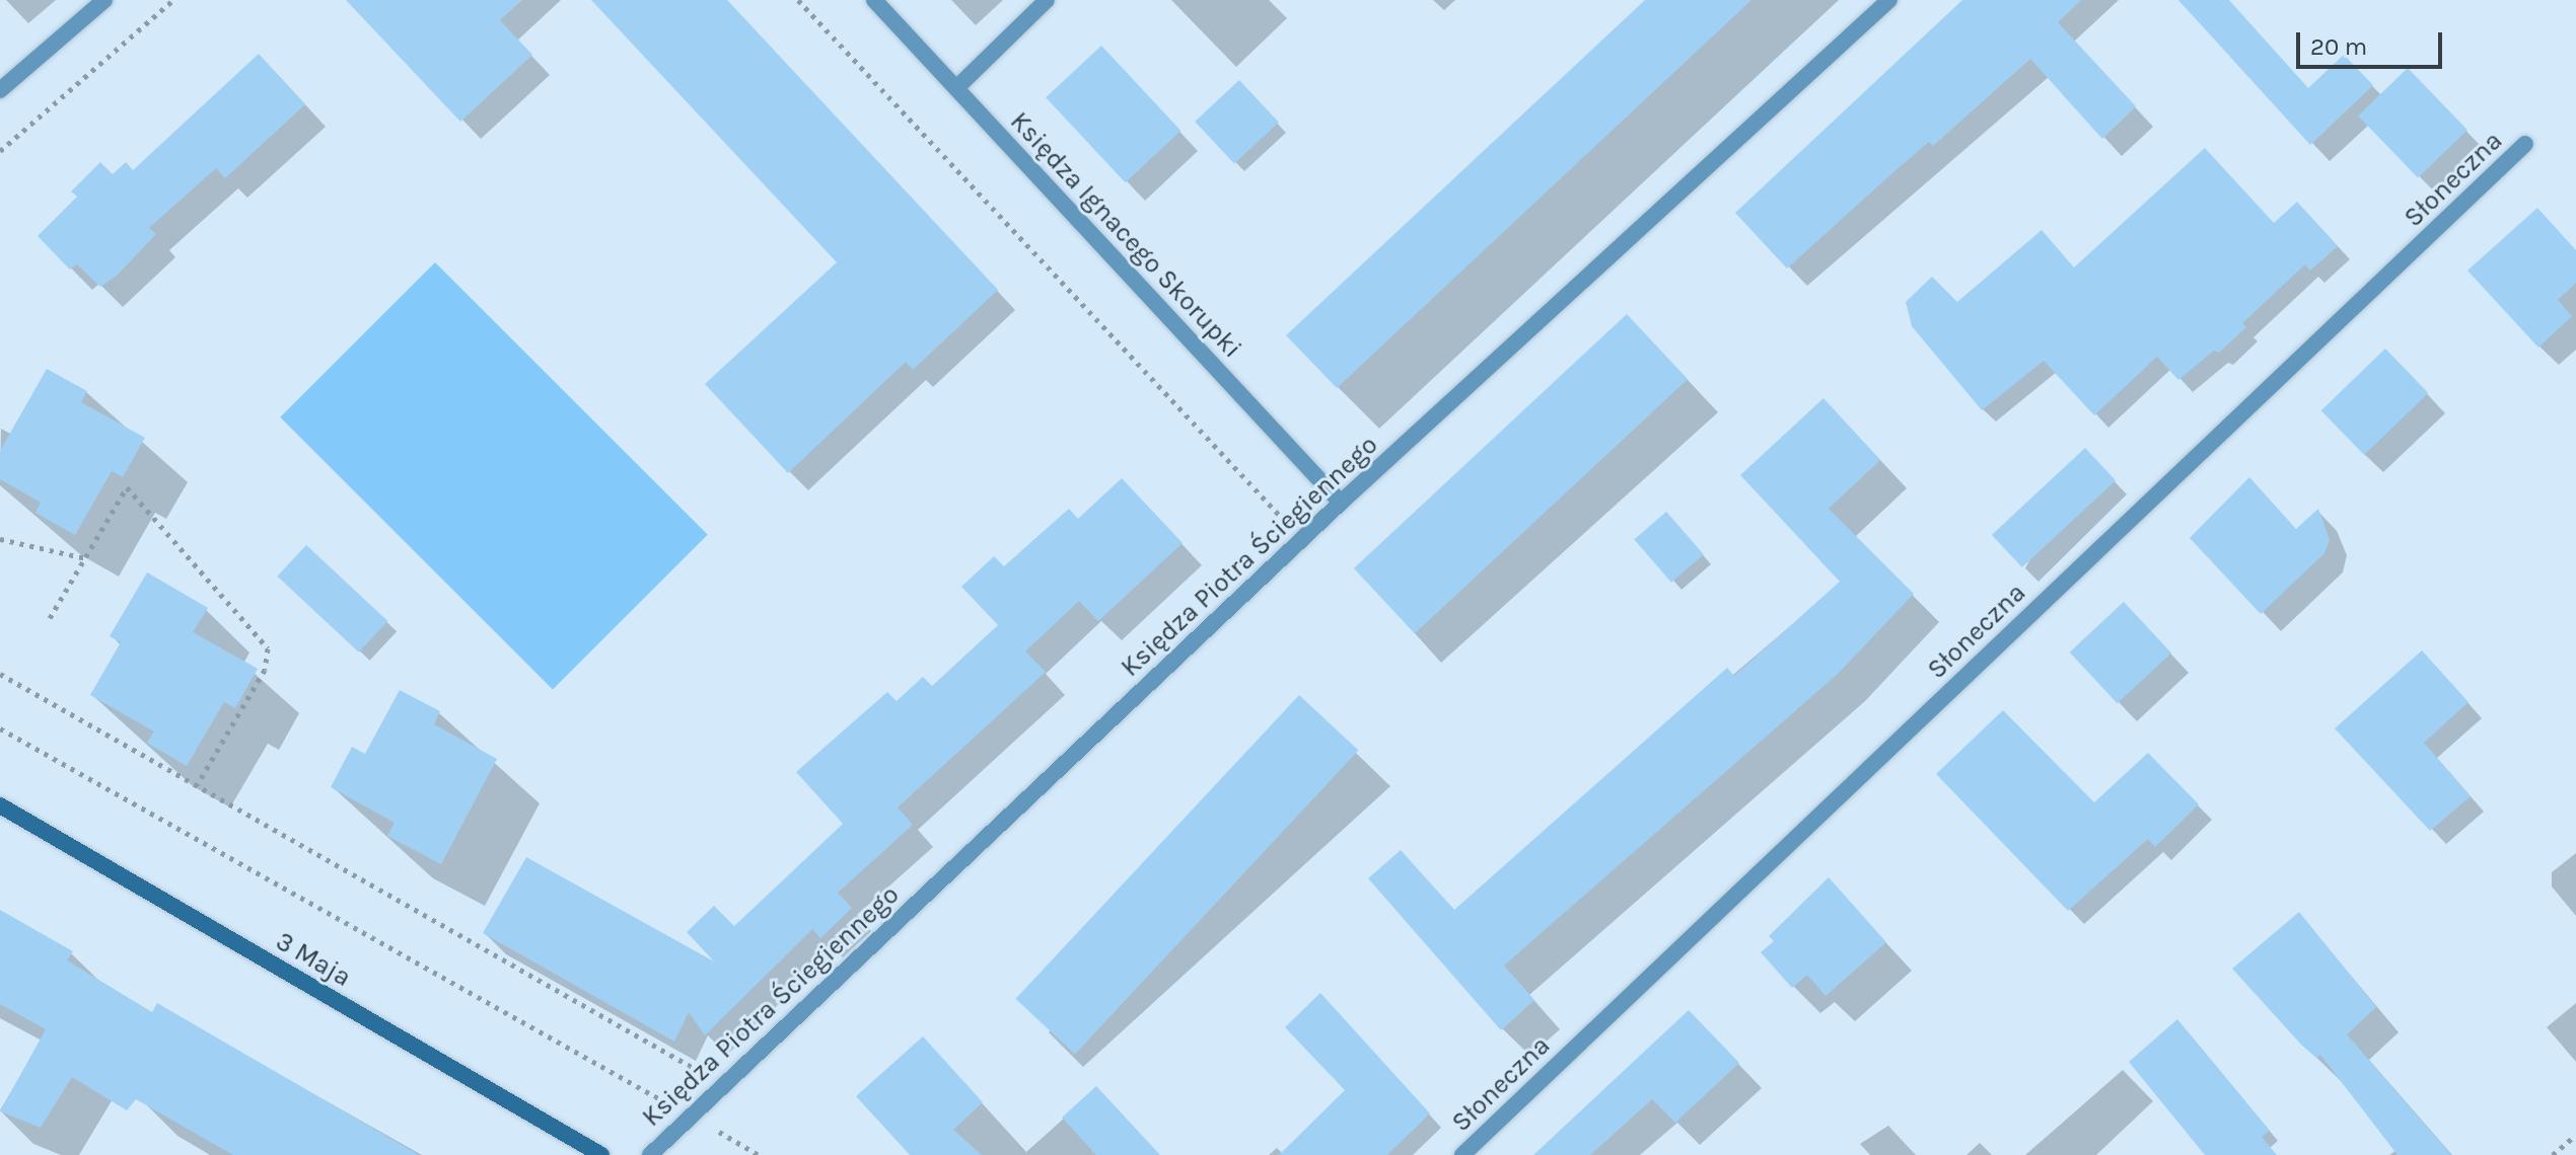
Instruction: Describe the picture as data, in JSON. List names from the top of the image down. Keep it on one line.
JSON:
{"streets":{"main road":["3 Maja"],"street":["Słoneczna","Księdza Ignacego Skorupki","Księdza Piotra Ściegiennego"]},"crossings":[["Księdza Ignacego Skorupki","Księdza Piotra Ściegiennego"]],"scale_bar":"20 m"}
